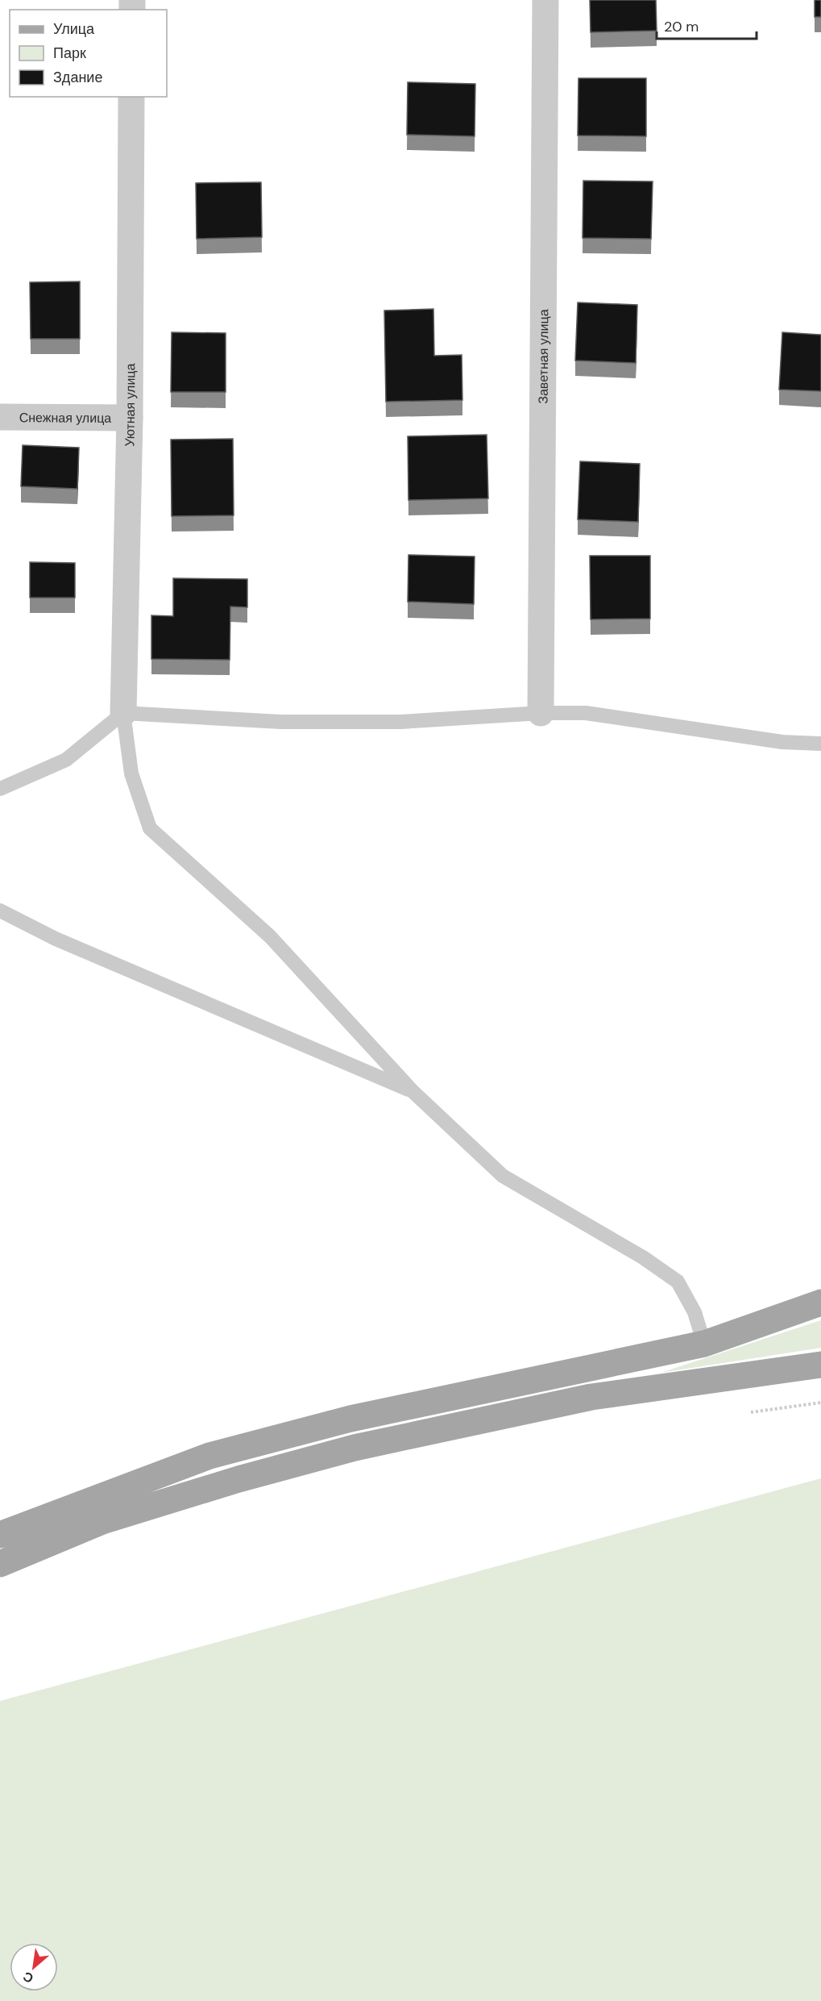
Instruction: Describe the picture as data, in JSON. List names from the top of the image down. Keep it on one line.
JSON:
{"streets":{"street":["Заветная улица","Уютная улица","Снежная улица"]},"crossings":[["Уютная улица","Снежная улица"]],"legend":["Улица","Парк","Здание"],"scale_bar":"20 m","north":"bottom left"}
